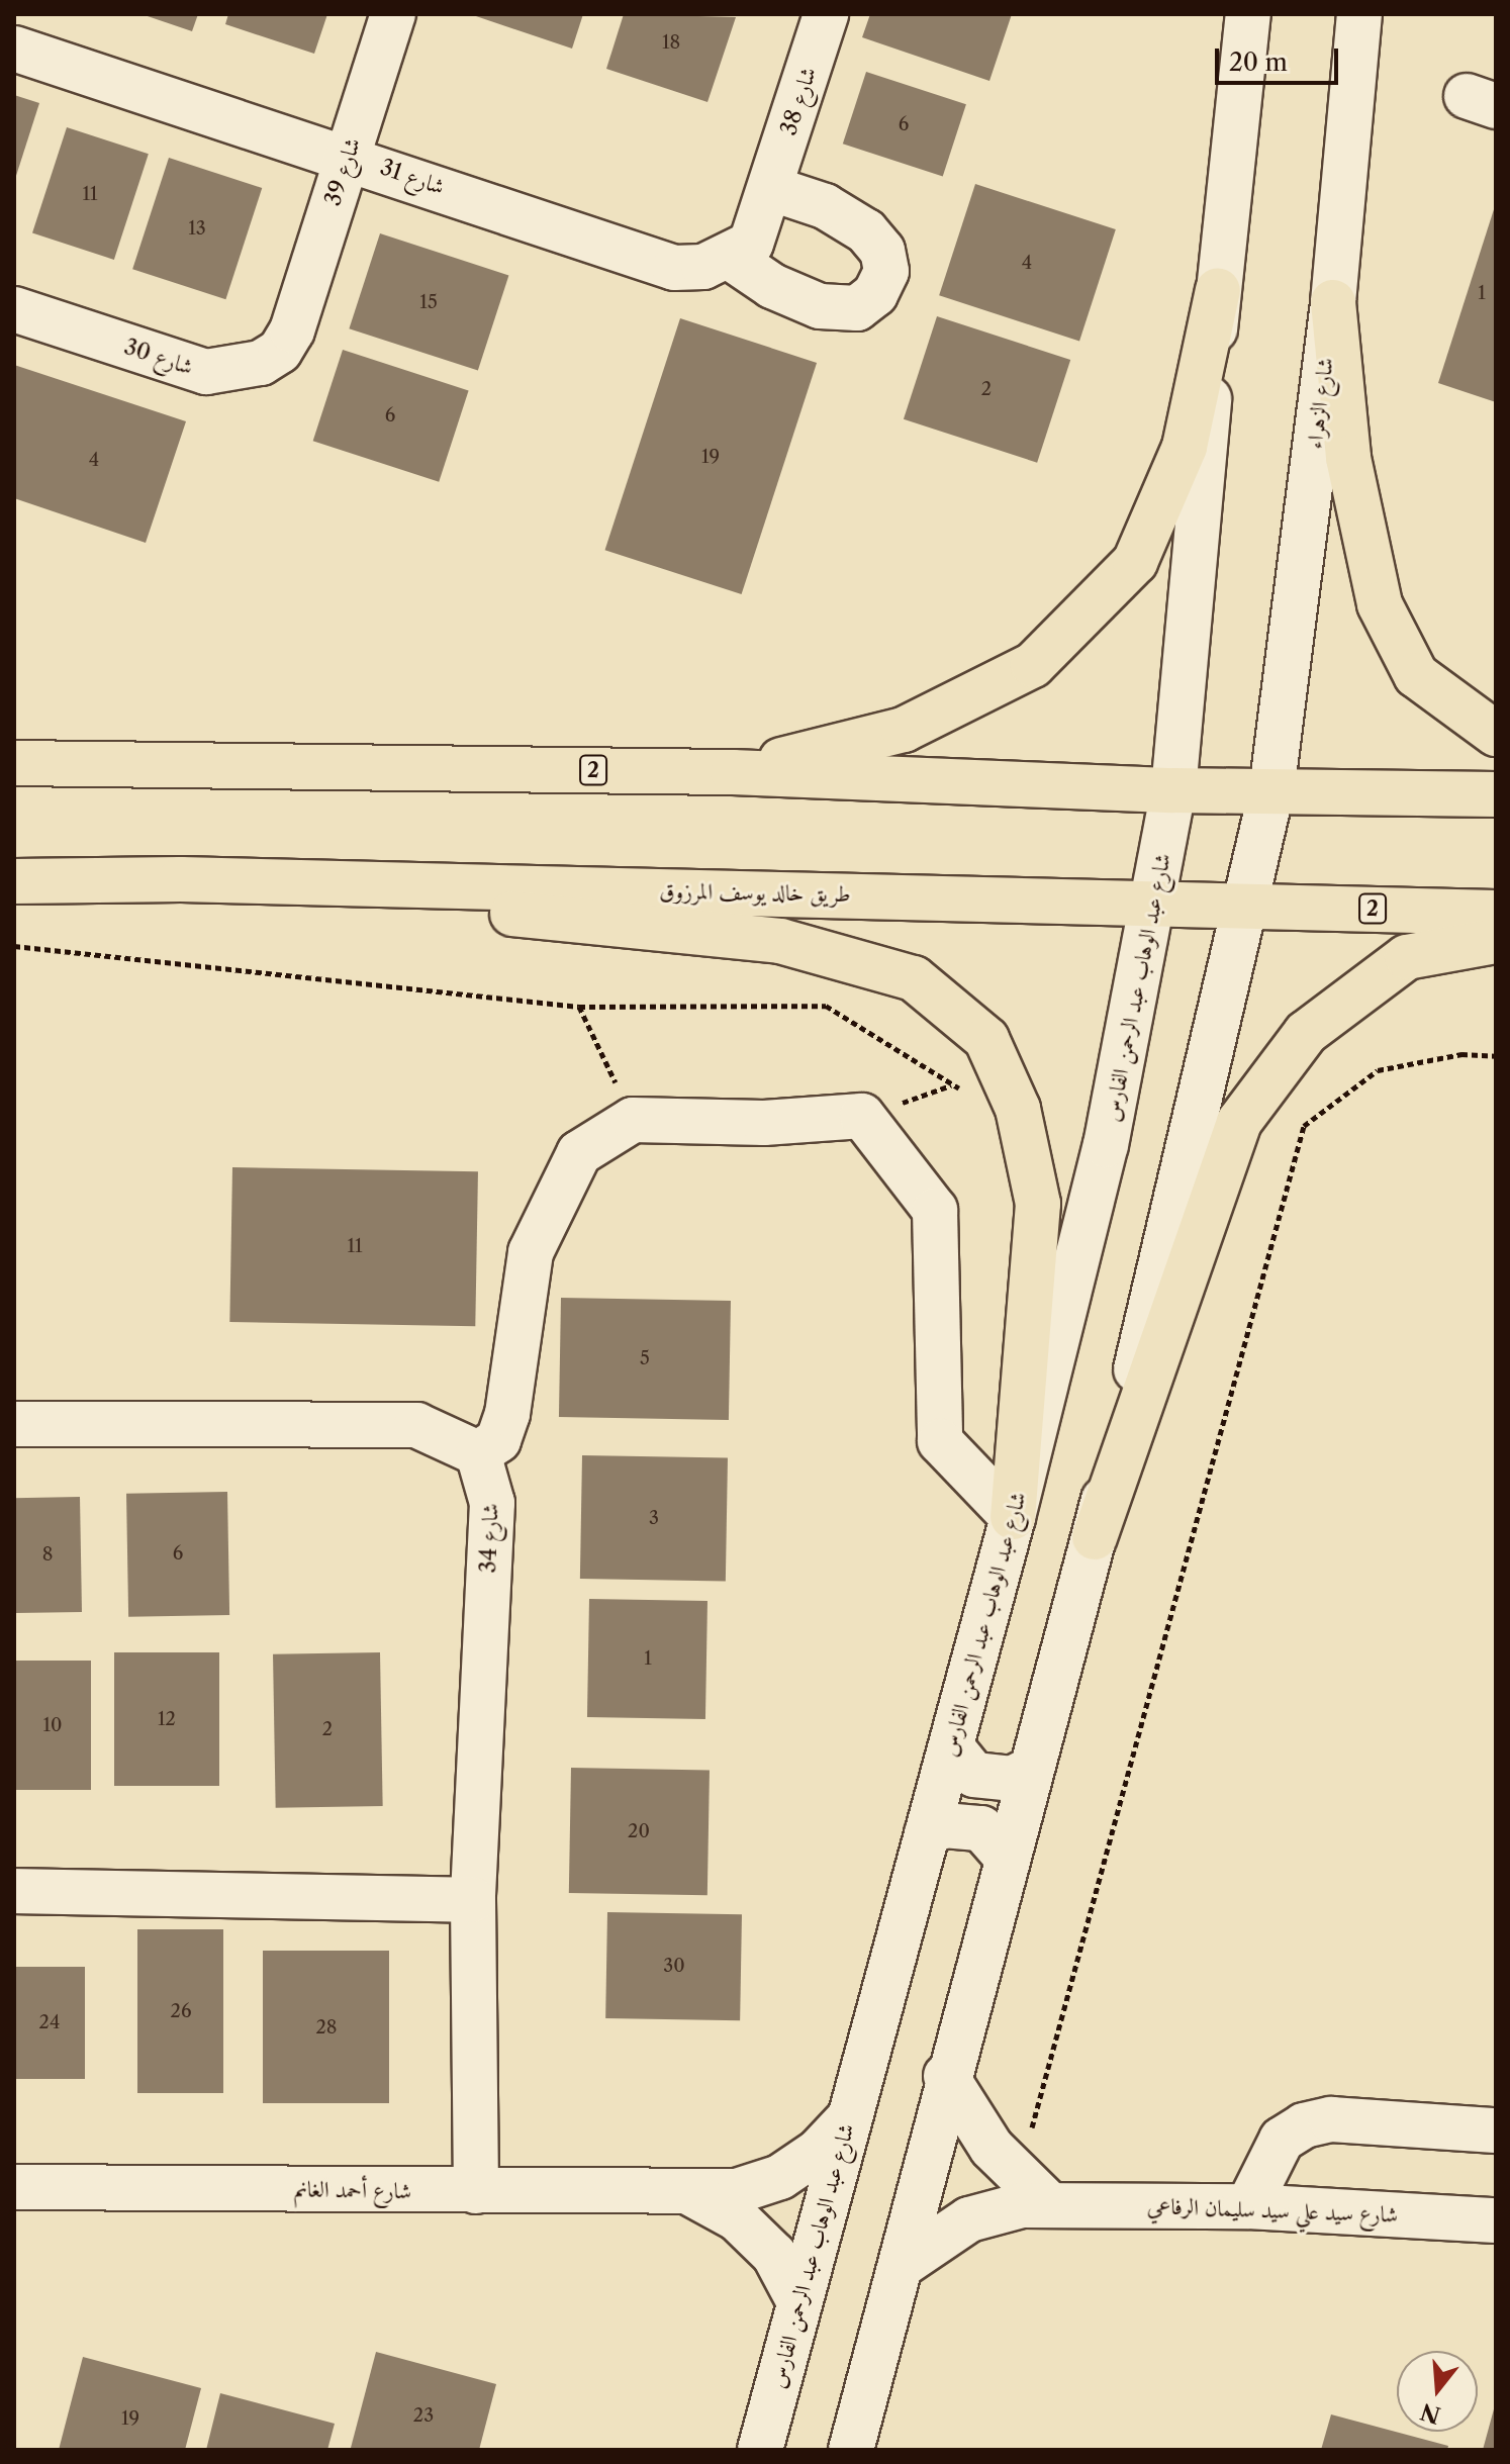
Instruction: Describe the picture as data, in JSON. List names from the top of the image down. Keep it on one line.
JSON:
{"streets":{"main road":["2","طريق خالد يوسف المرزوق"],"street":["شارع 38","شارع 39","شارع 31","شارع 30","شارع الزهراء","شارع عبد الوهاب عبد الرحمن الفارس","شارع 34","شارع أحمد الغانم","شارع سيد علي سيد سليمان الرفاعي"]},"crossings":[["شارع 39","شارع 31"],["شارع 39","شارع 30"],["شارع الزهراء","2"],["2","شارع عبد الوهاب عبد الرحمن الفارس"],["طريق خالد يوسف المرزوق","شارع عبد الوهاب عبد الرحمن الفارس"],["شارع عبد الوهاب عبد الرحمن الفارس","شارع أحمد الغانم"],["شارع 34","شارع أحمد الغانم"]],"house_numbers":["18","6","11","13","4","1","15","2","6","19","4","11","5","3","6","8","1","12","10","2","20","30","26","24","28","23","19"],"scale_bar":"20 m","north":"bottom"}
